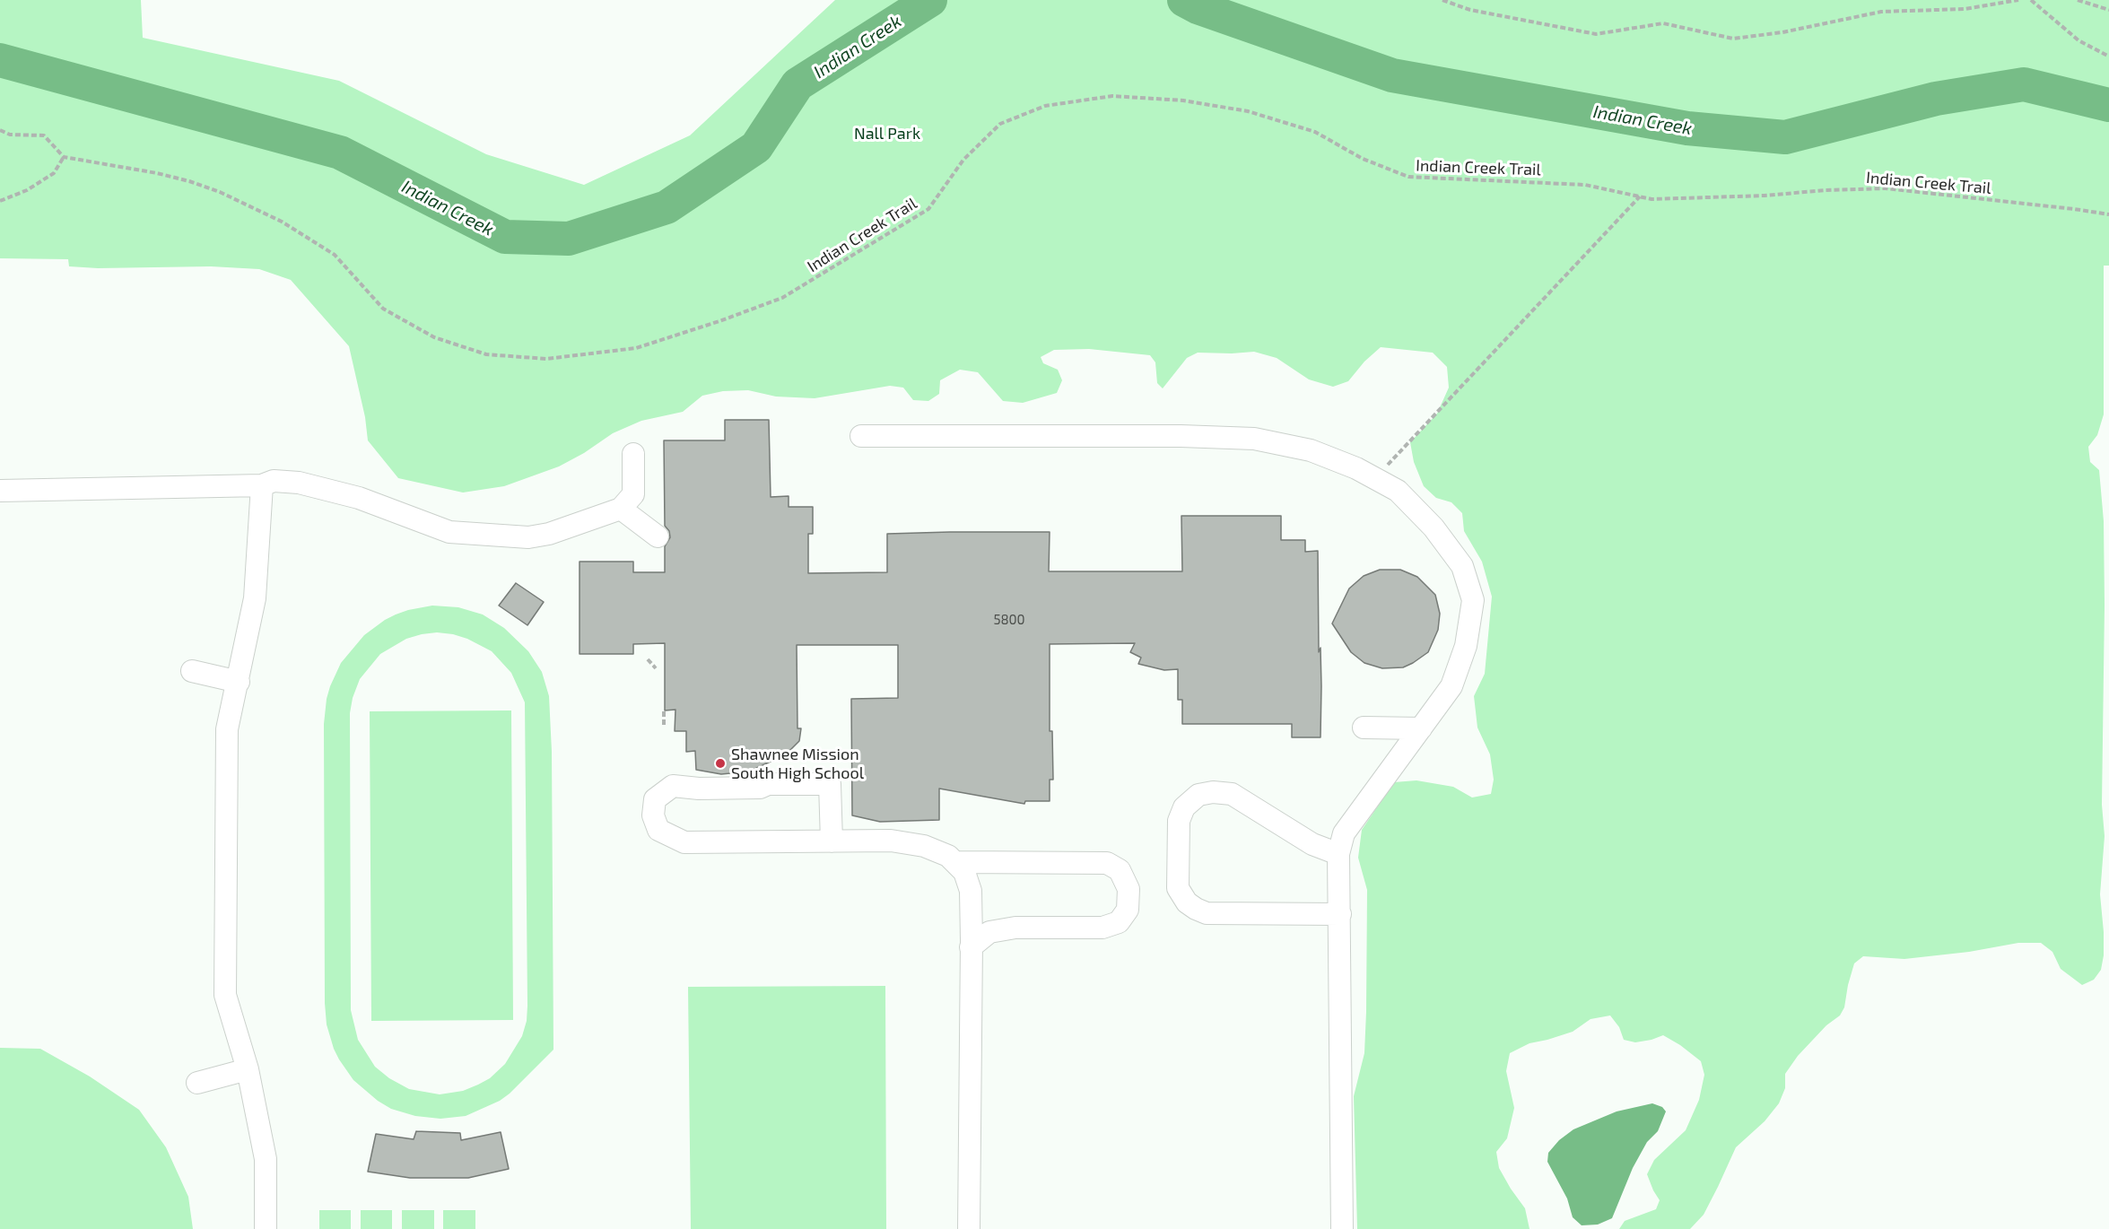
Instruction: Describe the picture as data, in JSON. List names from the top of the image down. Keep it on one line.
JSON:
{"streets":{"path":["Indian Creek Trail"]},"water":["Indian Creek"],"parks":["Nall Park"],"places":["Shawnee Mission South High School"],"house_numbers":["5800"]}
